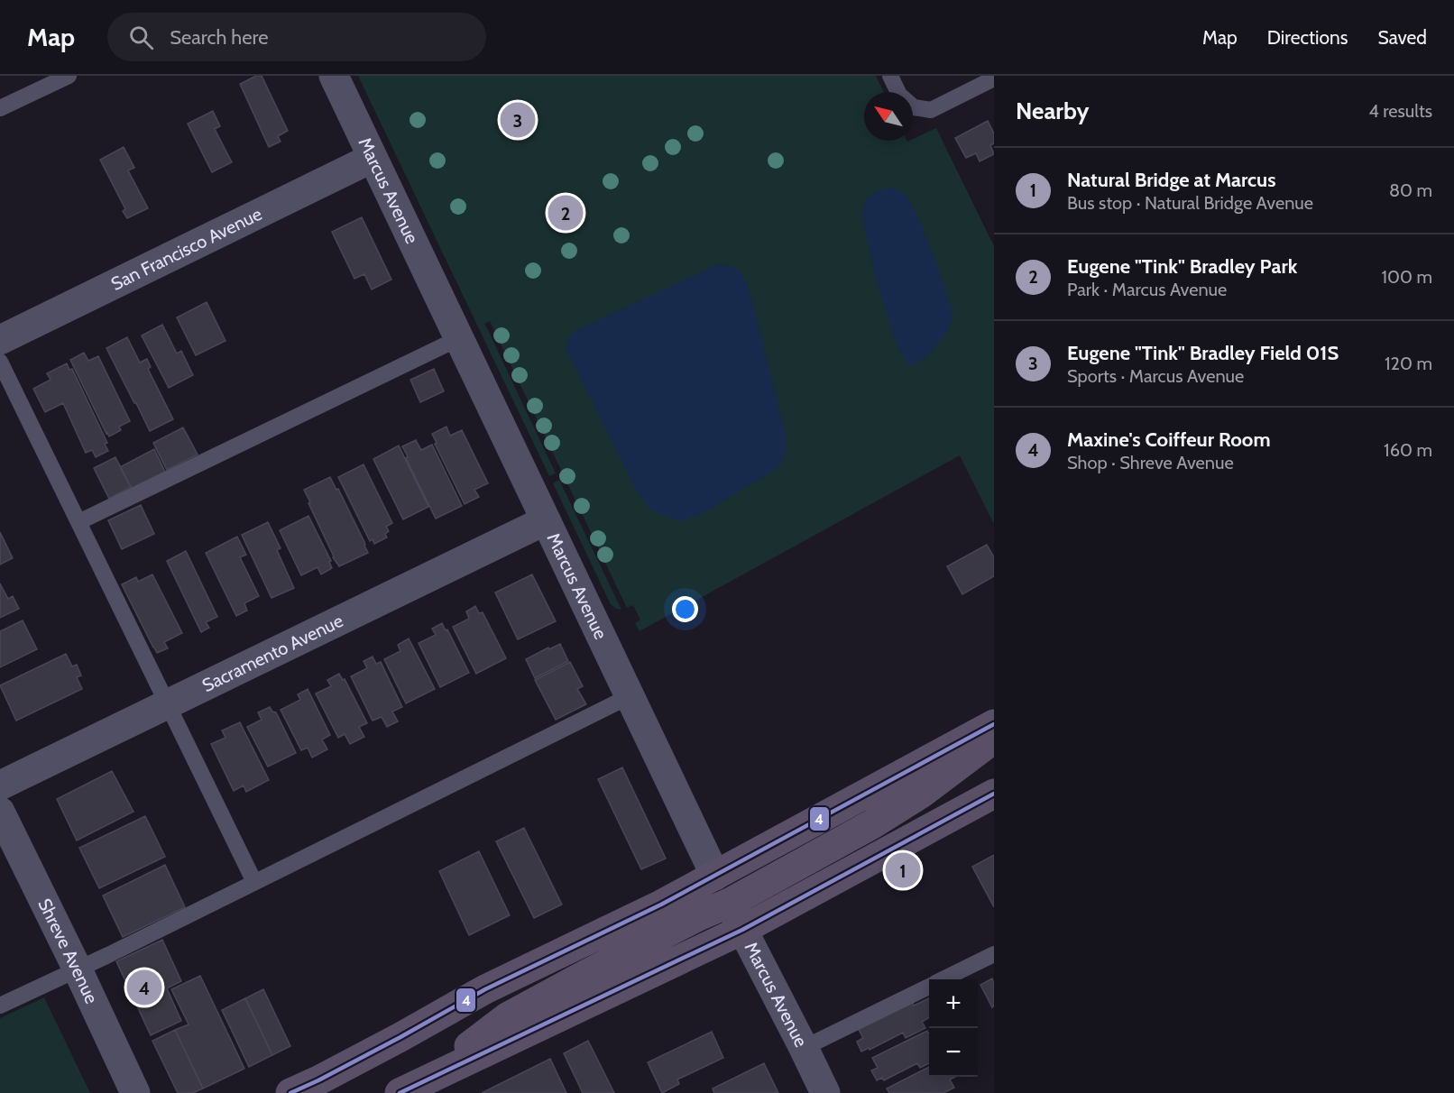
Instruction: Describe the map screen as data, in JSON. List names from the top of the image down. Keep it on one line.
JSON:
{"streets":{"street":["Marcus Avenue","San Francisco Avenue","Sacramento Avenue","Shreve Avenue"]},"crossings":[["Marcus Avenue","San Francisco Avenue"],["Marcus Avenue","Sacramento Avenue"]],"lines":["transit line 4"],"north":"top left","page":{"header":"Map","search":"Search here","nav":["Map","Directions","Saved"],"heading":["Nearby","4 results"],"pins":["3","2","1","4"],"list":[{"mark":"1","name":"Natural Bridge at Marcus","note":"Bus stop · Natural Bridge Avenue","value":"80 m"},{"mark":"2","name":"Eugene \"Tink\" Bradley Park","note":"Park · Marcus Avenue","value":"100 m"},{"mark":"3","name":"Eugene \"Tink\" Bradley Field 01S","note":"Sports · Marcus Avenue","value":"120 m"},{"mark":"4","name":"Maxine's Coiffeur Room","note":"Shop · Shreve Avenue","value":"160 m"}],"map_buttons":["+","−"]}}
